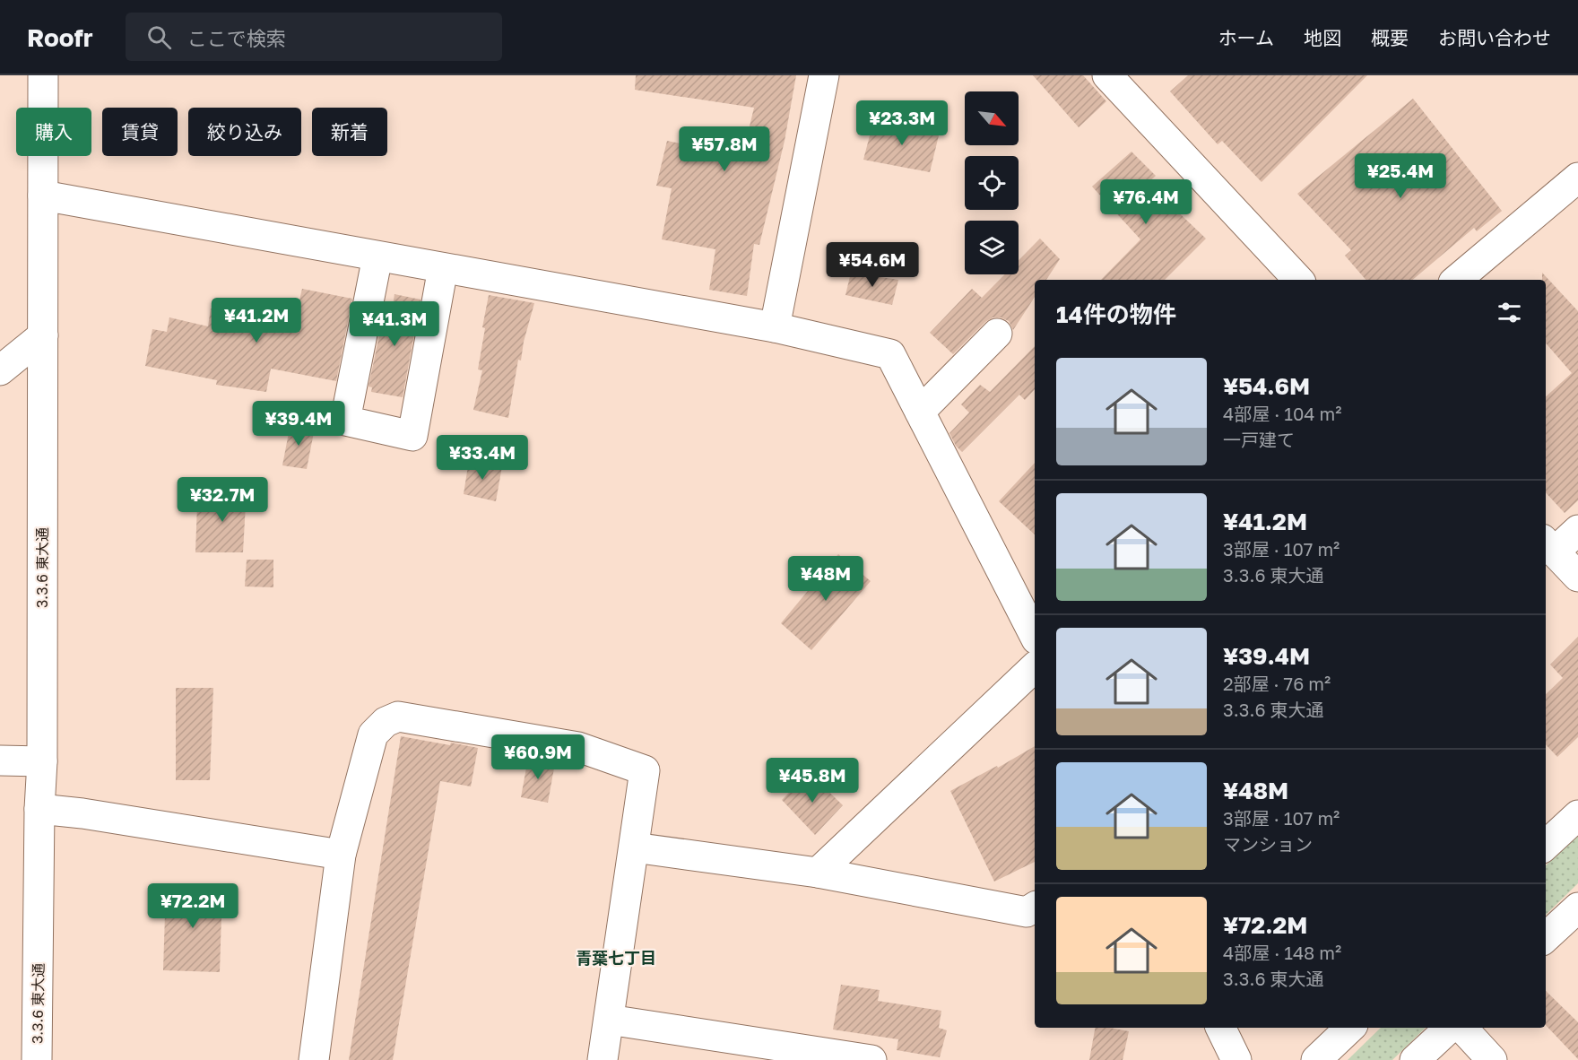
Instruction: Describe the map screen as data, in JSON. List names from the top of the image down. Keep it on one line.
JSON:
{"streets":{"street":["3.3.6 東大通"]},"districts":["青葉七丁目"],"north":"bottom right","page":{"header":"Roofr","search":"ここで検索","nav":["ホーム","地図","概要","お問い合わせ"],"price":["¥23.3M","¥57.8M","¥25.4M","¥76.4M","¥54.6M","¥41.2M","¥41.3M","¥39.4M","¥33.4M","¥32.7M","¥48M","¥60.9M","¥45.8M","¥72.2M"],"chip":["購入","賃貸","絞り込み","新着"],"heading":"14件の物件","list":[{"name":"¥54.6M","note":"4部屋 · 104 m² · 一戸建て"},{"name":"¥41.2M","note":"3部屋 · 107 m² · 3.3.6 東大通"},{"name":"¥39.4M","note":"2部屋 · 76 m² · 3.3.6 東大通"},{"name":"¥48M","note":"3部屋 · 107 m² · マンション"},{"name":"¥72.2M","note":"4部屋 · 148 m² · 3.3.6 東大通"}]}}
